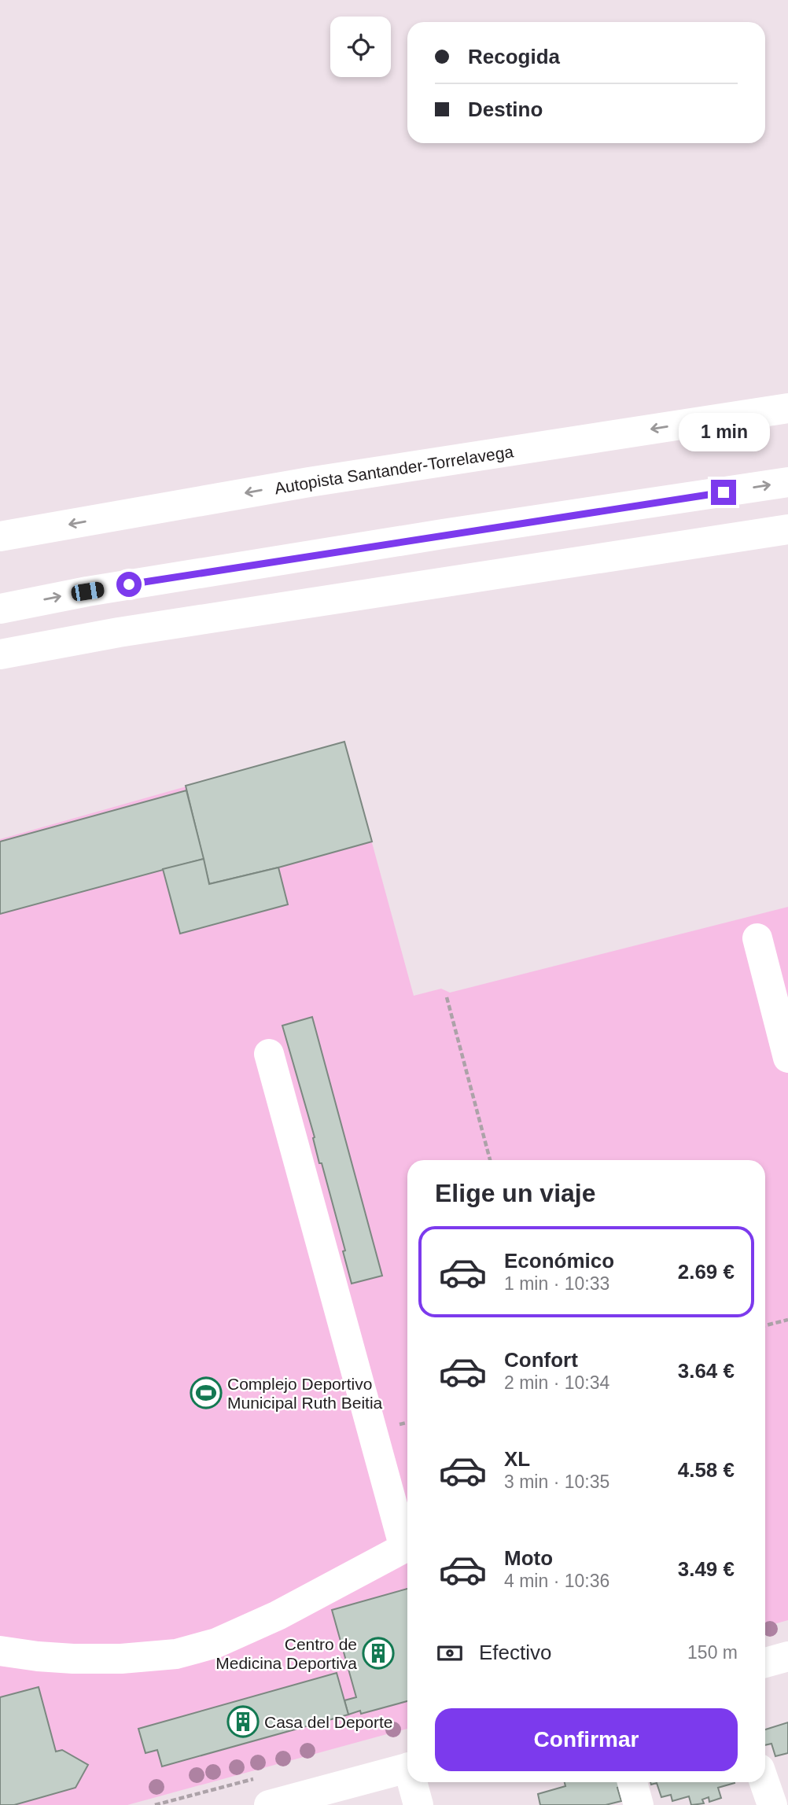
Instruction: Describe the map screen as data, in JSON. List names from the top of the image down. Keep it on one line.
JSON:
{"streets":{"main road":["Autopista Santander-Torrelavega"]},"places":{"sports":["Complejo Deportivo Municipal Ruth Beitia"],"building":["Centro de Medicina Deportiva","Casa del Deporte"]},"page":{"banner":["Recogida","Destino"],"bubble":"1 min","heading":"Elige un viaje","list":[{"name":"Económico","note":"1 min · 10:33","value":"2.69 €"},{"name":"Confort","note":"2 min · 10:34","value":"3.64 €"},{"name":"XL","note":"3 min · 10:35","value":"4.58 €"},{"name":"Moto","note":"4 min · 10:36","value":"3.49 €"}],"pay":["Efectivo","150 m"],"buttons":"Confirmar"}}
